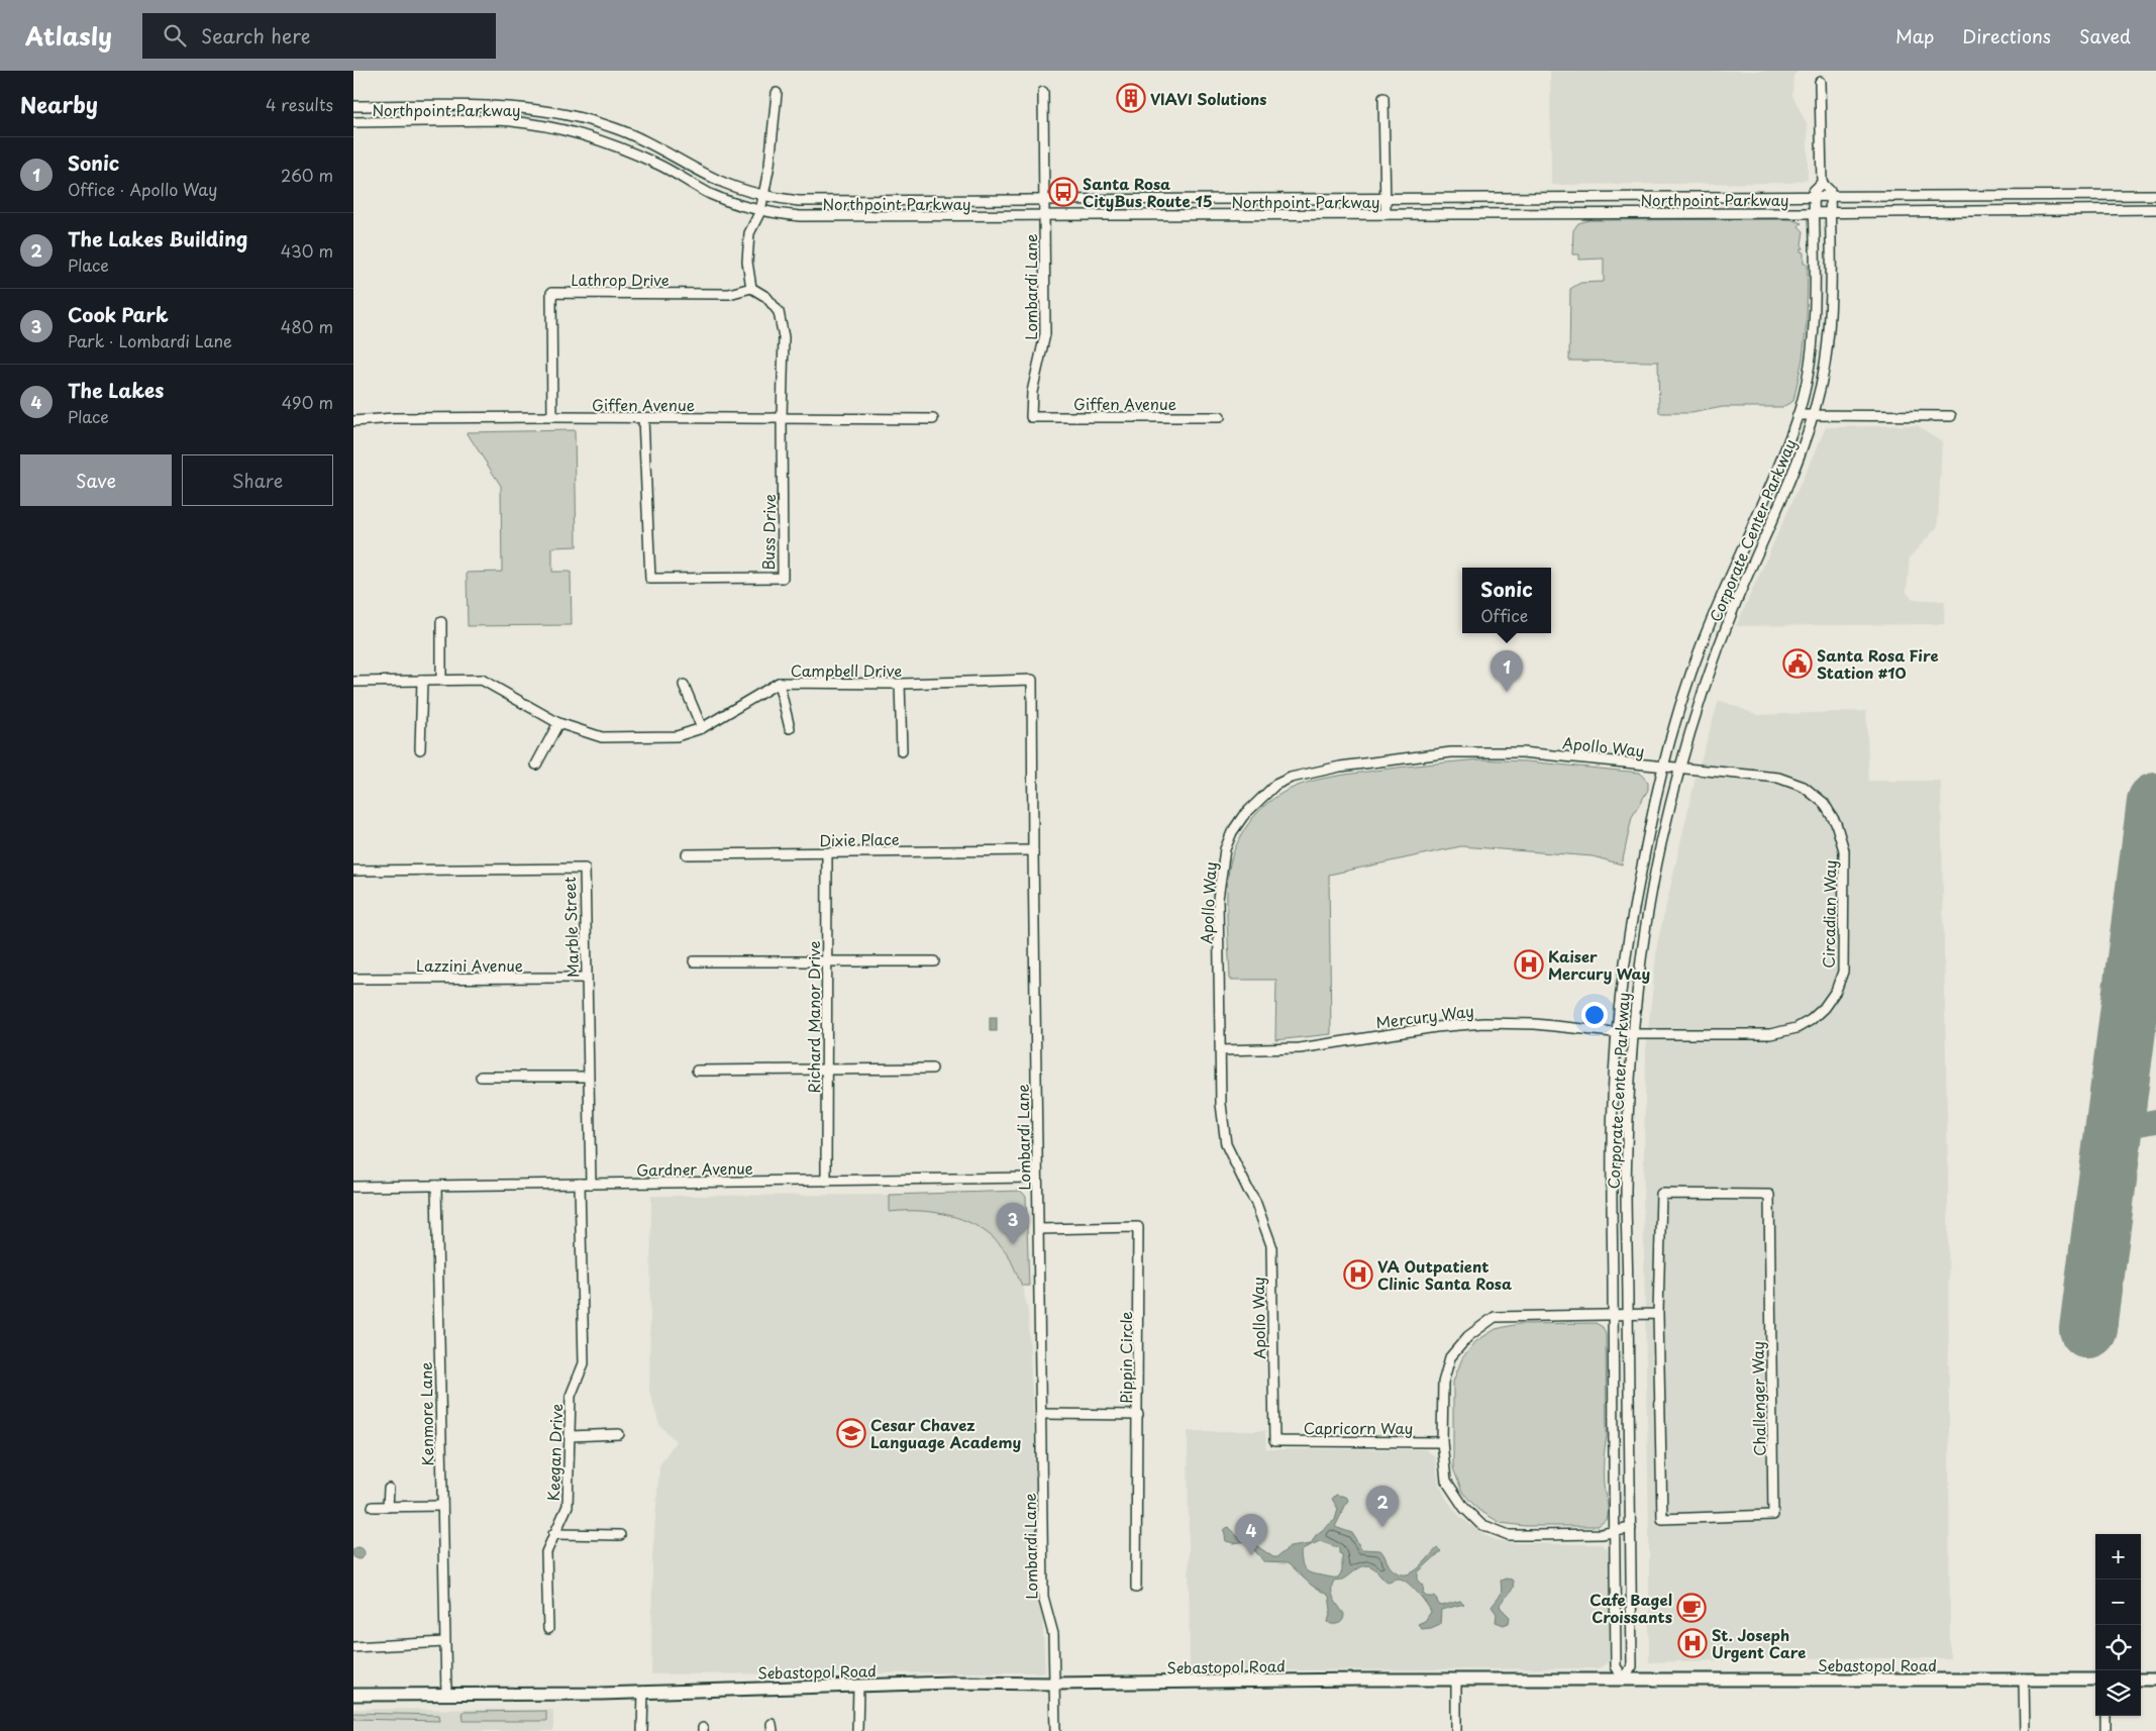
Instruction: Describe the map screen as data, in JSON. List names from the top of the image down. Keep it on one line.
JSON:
{"streets":{"main road":["Sebastopol Road"],"street":["Northpoint Parkway","Lathrop Drive","Lombardi Lane","Giffen Avenue","Corporate Center Parkway","Buss Drive","Campbell Drive","Apollo Way","Dixie Place","Circadian Way","Marble Street","Lazzini Avenue","Mercury Way","Richard Manor Drive","Gardner Avenue","Pippin Circle","Challenger Way","Kenmore Lane","Capricorn Way","Keegan Drive"]},"crossings":[["Northpoint Parkway","Lombardi Lane"],["Northpoint Parkway","Corporate Center Parkway"],["Lathrop Drive","Giffen Avenue"],["Lathrop Drive","Buss Drive"],["Lombardi Lane","Giffen Avenue"],["Lombardi Lane","Campbell Drive"],["Lombardi Lane","Dixie Place"],["Lombardi Lane","Gardner Avenue"],["Lombardi Lane","Pippin Circle"],["Lombardi Lane","Sebastopol Road"],["Giffen Avenue","Buss Drive"],["Corporate Center Parkway","Apollo Way"],["Corporate Center Parkway","Circadian Way"],["Corporate Center Parkway","Mercury Way"],["Corporate Center Parkway","Sebastopol Road"],["Apollo Way","Circadian Way"],["Apollo Way","Mercury Way"],["Apollo Way","Capricorn Way"],["Dixie Place","Richard Manor Drive"],["Circadian Way","Mercury Way"],["Marble Street","Lazzini Avenue"],["Marble Street","Gardner Avenue"],["Richard Manor Drive","Gardner Avenue"],["Gardner Avenue","Kenmore Lane"],["Gardner Avenue","Keegan Drive"],["Kenmore Lane","Sebastopol Road"]],"places":{"building":["VIAVI Solutions"],"bus stop":["Santa Rosa CityBus Route 15"],"public building":["Santa Rosa Fire Station #10"],"hospital":["Kaiser Mercury Way","VA Outpatient Clinic Santa Rosa","St. Joseph Urgent Care"],"school or university":["Cesar Chavez Language Academy"],"cafe":["Cafe Bagel Croissants"]},"page":{"header":"Atlasly","search":"Search here","nav":["Map","Directions","Saved"],"heading":["Nearby","4 results"],"list":[{"mark":"1","name":"Sonic","note":"Office · Apollo Way","value":"260 m"},{"mark":"2","name":"The Lakes Building","note":"Place","value":"430 m"},{"mark":"3","name":"Cook Park","note":"Park · Lombardi Lane","value":"480 m"},{"mark":"4","name":"The Lakes","note":"Place","value":"490 m"}],"buttons":["Save","Share"],"popup":["Sonic","Office"],"pins":["1","3","2","4"],"map_buttons":["+","−"]}}
